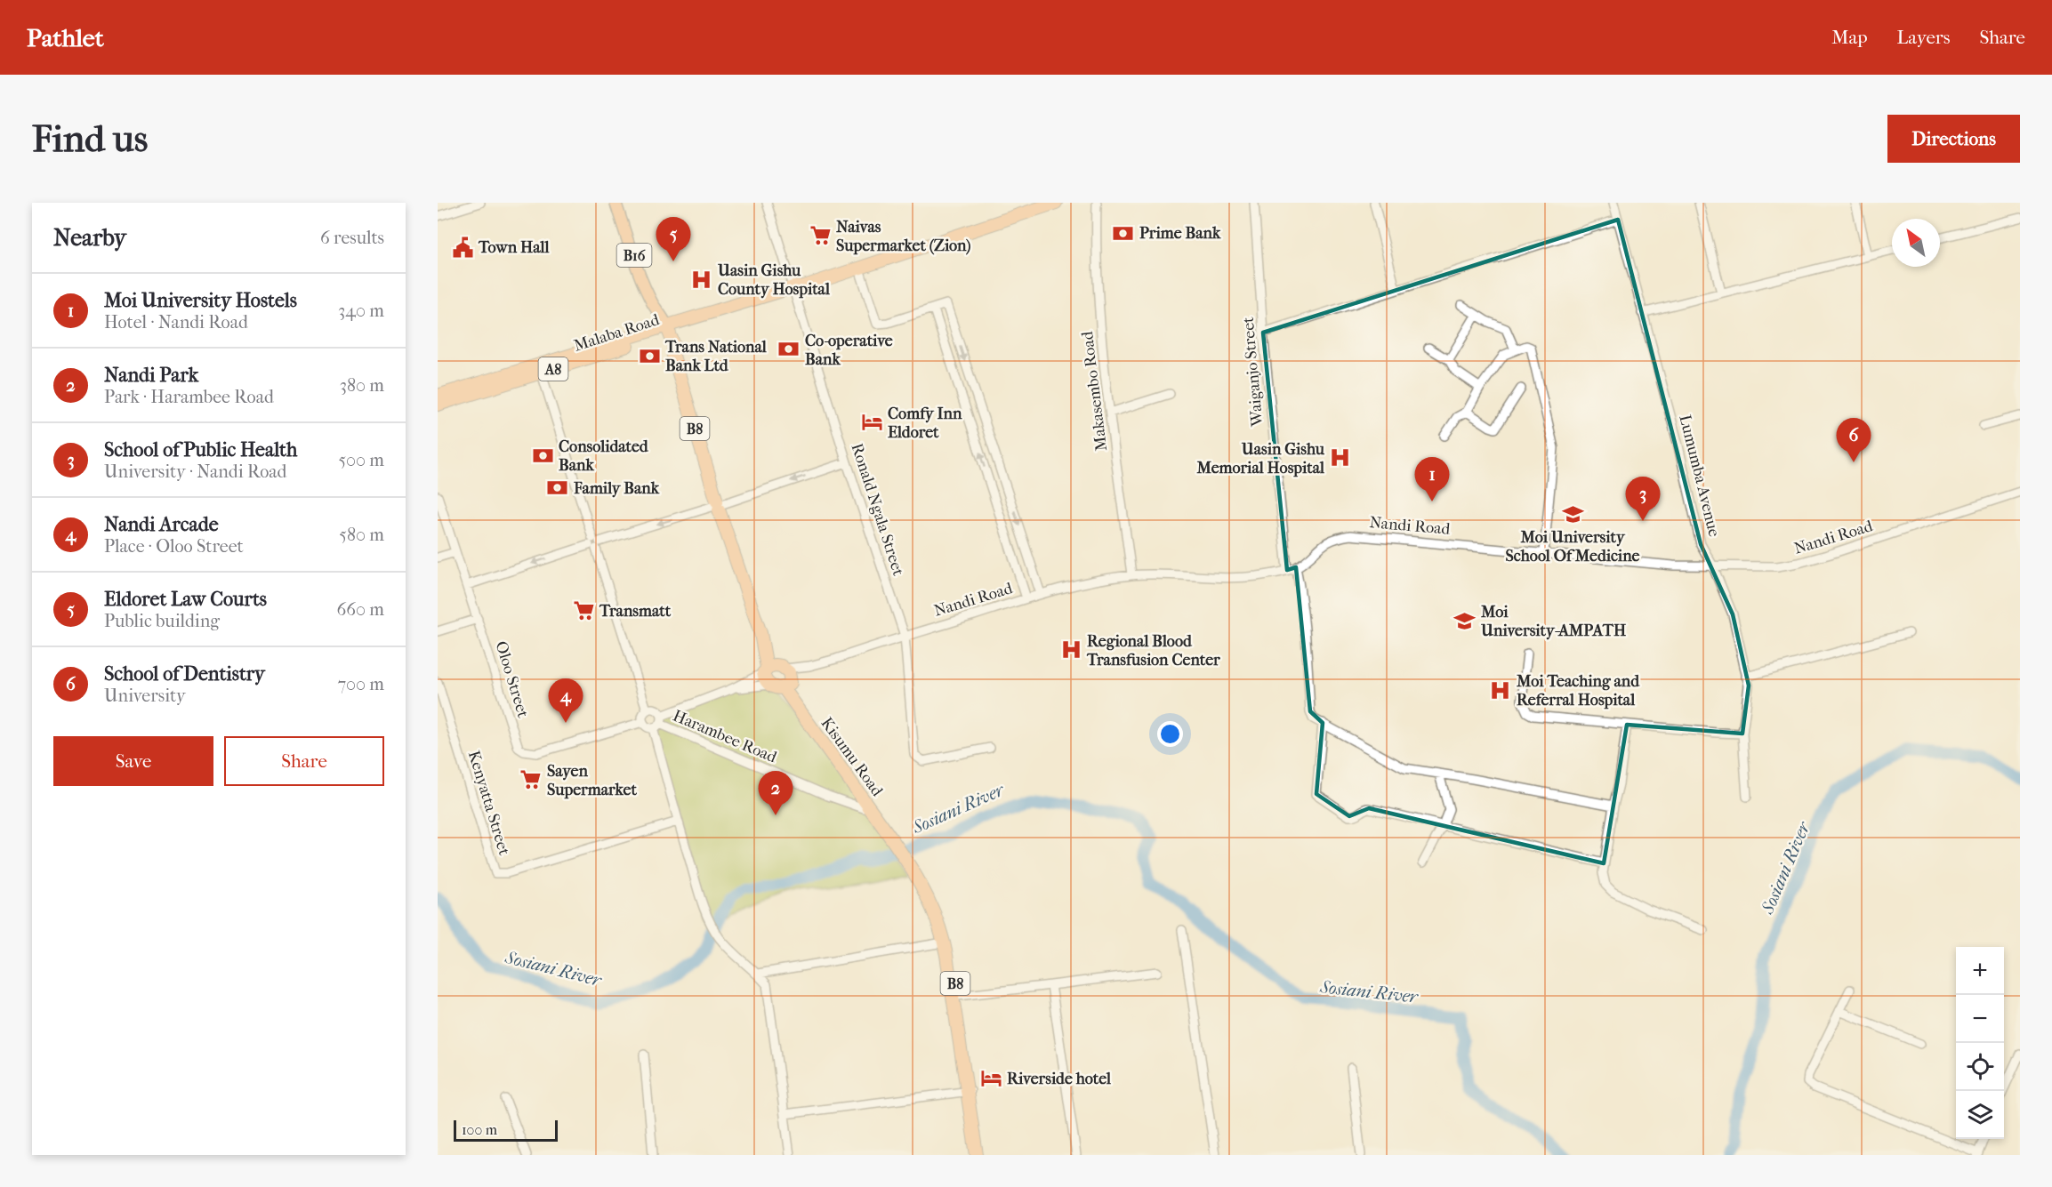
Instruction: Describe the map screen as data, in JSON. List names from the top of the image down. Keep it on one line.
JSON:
{"streets":{"highway":["Malaba Road","A8","B8","Kisumu Road"],"main road":["B16"],"street":["Waiganjo Street","Makasembo Road","Lumumba Avenue","Ronald Ngala Street","Nandi Road","Oloo Street","Harambee Road","Kenyatta Street"]},"crossings":[["B16","Malaba Road"],["B16","A8"],["B16","B8"],["Malaba Road","A8"],["Malaba Road","B8"],["Malaba Road","Ronald Ngala Street"],["A8","B8"],["Waiganjo Street","Nandi Road"],["Makasembo Road","Nandi Road"],["B8","Nandi Road"],["B8","Kisumu Road"],["Lumumba Avenue","Nandi Road"],["Ronald Ngala Street","Nandi Road"],["Nandi Road","Harambee Road"],["Nandi Road","Kisumu Road"],["Harambee Road","Kisumu Road"]],"water":["Sosiani River"],"places":{"bank":["Prime Bank","Co-operative Bank","Trans National Bank Ltd","Consolidated Bank","Family Bank"],"supermarket":["Naivas Supermarket (Zion)","Transmatt","Sayen Supermarket"],"public building":["Town Hall"],"hospital":["Uasin Gishu County Hospital","Uasin Gishu Memorial Hospital","Regional Blood Transfusion Center","Moi Teaching and Referral Hospital"],"hotel":["Comfy Inn Eldoret","Riverside hotel"],"school or university":["Moi University School Of Medicine","Moi University-AMPATH"]},"scale_bar":"100 m","north":"top left","page":{"header":"Pathlet","nav":["Map","Layers","Share"],"buttons":["Directions",["Save","Share"]],"title":"Find us","heading":["Nearby","6 results"],"pins":["5","6","1","3","4","2"],"list":[{"mark":"1","name":"Moi University Hostels","note":"Hotel · Nandi Road","value":"340 m"},{"mark":"2","name":"Nandi Park","note":"Park · Harambee Road","value":"380 m"},{"mark":"3","name":"School of Public Health","note":"University · Nandi Road","value":"500 m"},{"mark":"4","name":"Nandi Arcade","note":"Place · Oloo Street","value":"580 m"},{"mark":"5","name":"Eldoret Law Courts","note":"Public building","value":"660 m"},{"mark":"6","name":"School of Dentistry","note":"University","value":"700 m"}],"map_buttons":["+","−"],"scale":"100 m"}}
